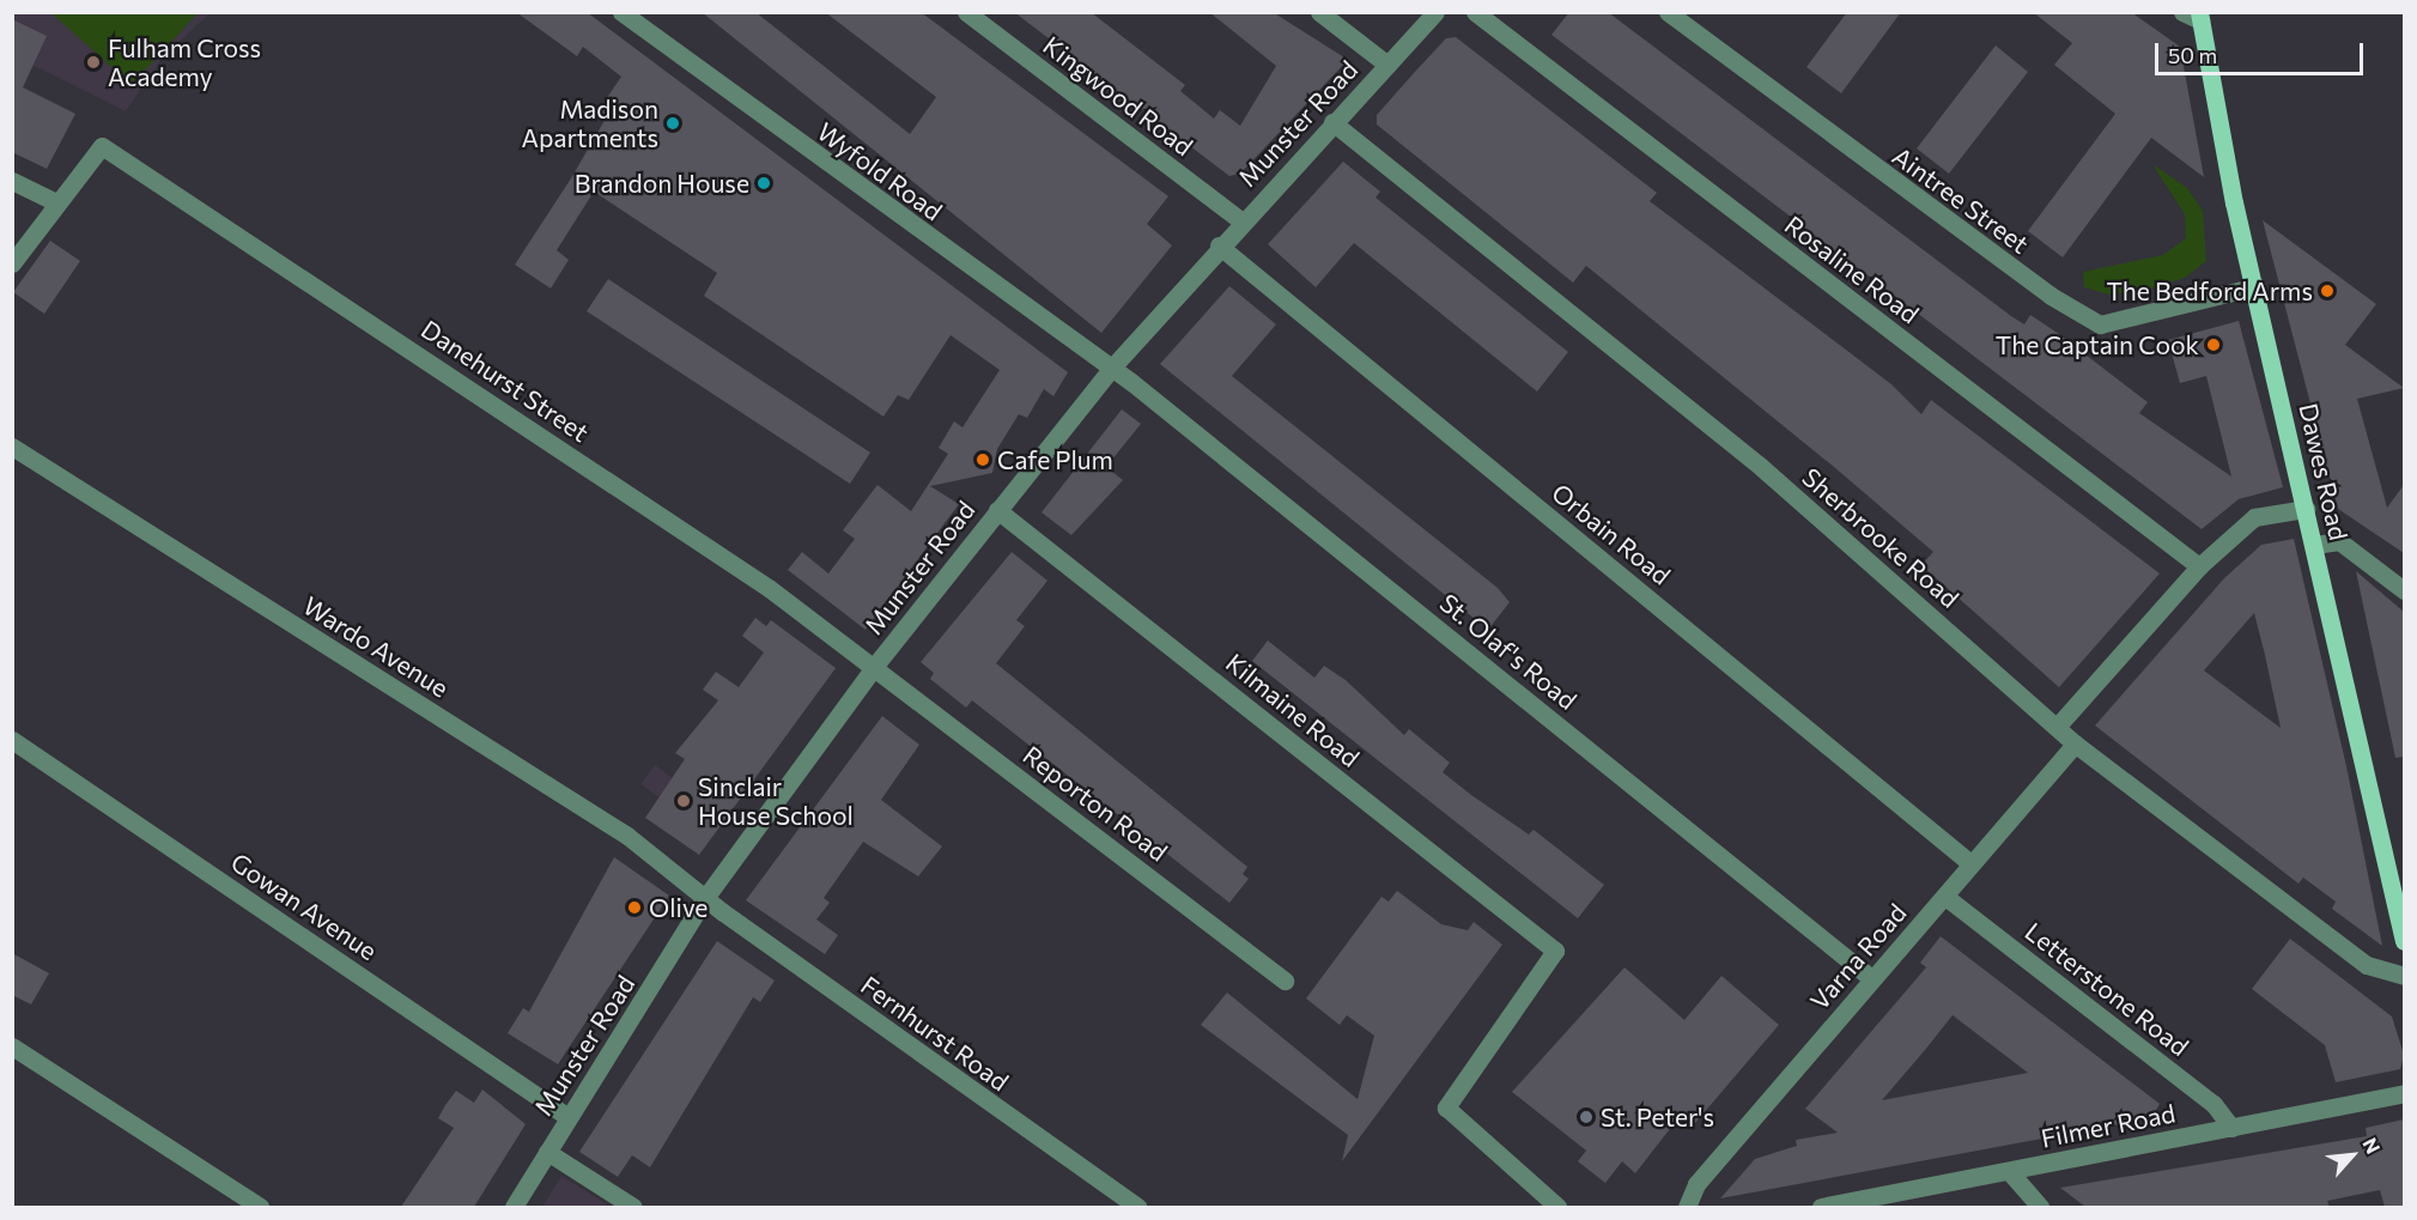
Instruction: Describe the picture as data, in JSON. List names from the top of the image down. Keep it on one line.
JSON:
{"streets":{"main road":["Dawes Road"],"street":["Kingwood Road","Munster Road","Wyfold Road","Aintree Street","Rosaline Road","Danehurst Street","Orbain Road","Sherbrooke Road","Wardo Avenue","St. Olaf's Road","Kilmaine Road","Reporton Road","Gowan Avenue","Varna Road","Letterstone Road","Fernhurst Road","Filmer Road"]},"crossings":[["Kingwood Road","Munster Road"],["Munster Road","Wyfold Road"],["Munster Road","Danehurst Street"],["Munster Road","Orbain Road"],["Munster Road","Sherbrooke Road"],["Munster Road","Wardo Avenue"],["Munster Road","St. Olaf's Road"],["Munster Road","Kilmaine Road"],["Munster Road","Reporton Road"],["Munster Road","Gowan Avenue"],["Munster Road","Fernhurst Road"],["Wyfold Road","St. Olaf's Road"],["Aintree Street","Dawes Road"],["Danehurst Street","Reporton Road"],["Orbain Road","Varna Road"],["Sherbrooke Road","Varna Road"],["Wardo Avenue","Fernhurst Road"],["St. Olaf's Road","Varna Road"],["Varna Road","Letterstone Road"],["Letterstone Road","Filmer Road"]],"places":["Fulham Cross Academy","Madison Apartments","Brandon House","The Bedford Arms","The Captain Cook","Cafe Plum","Sinclair House School","Olive","St. Peter's"],"scale_bar":"50 m","north":"top right"}
